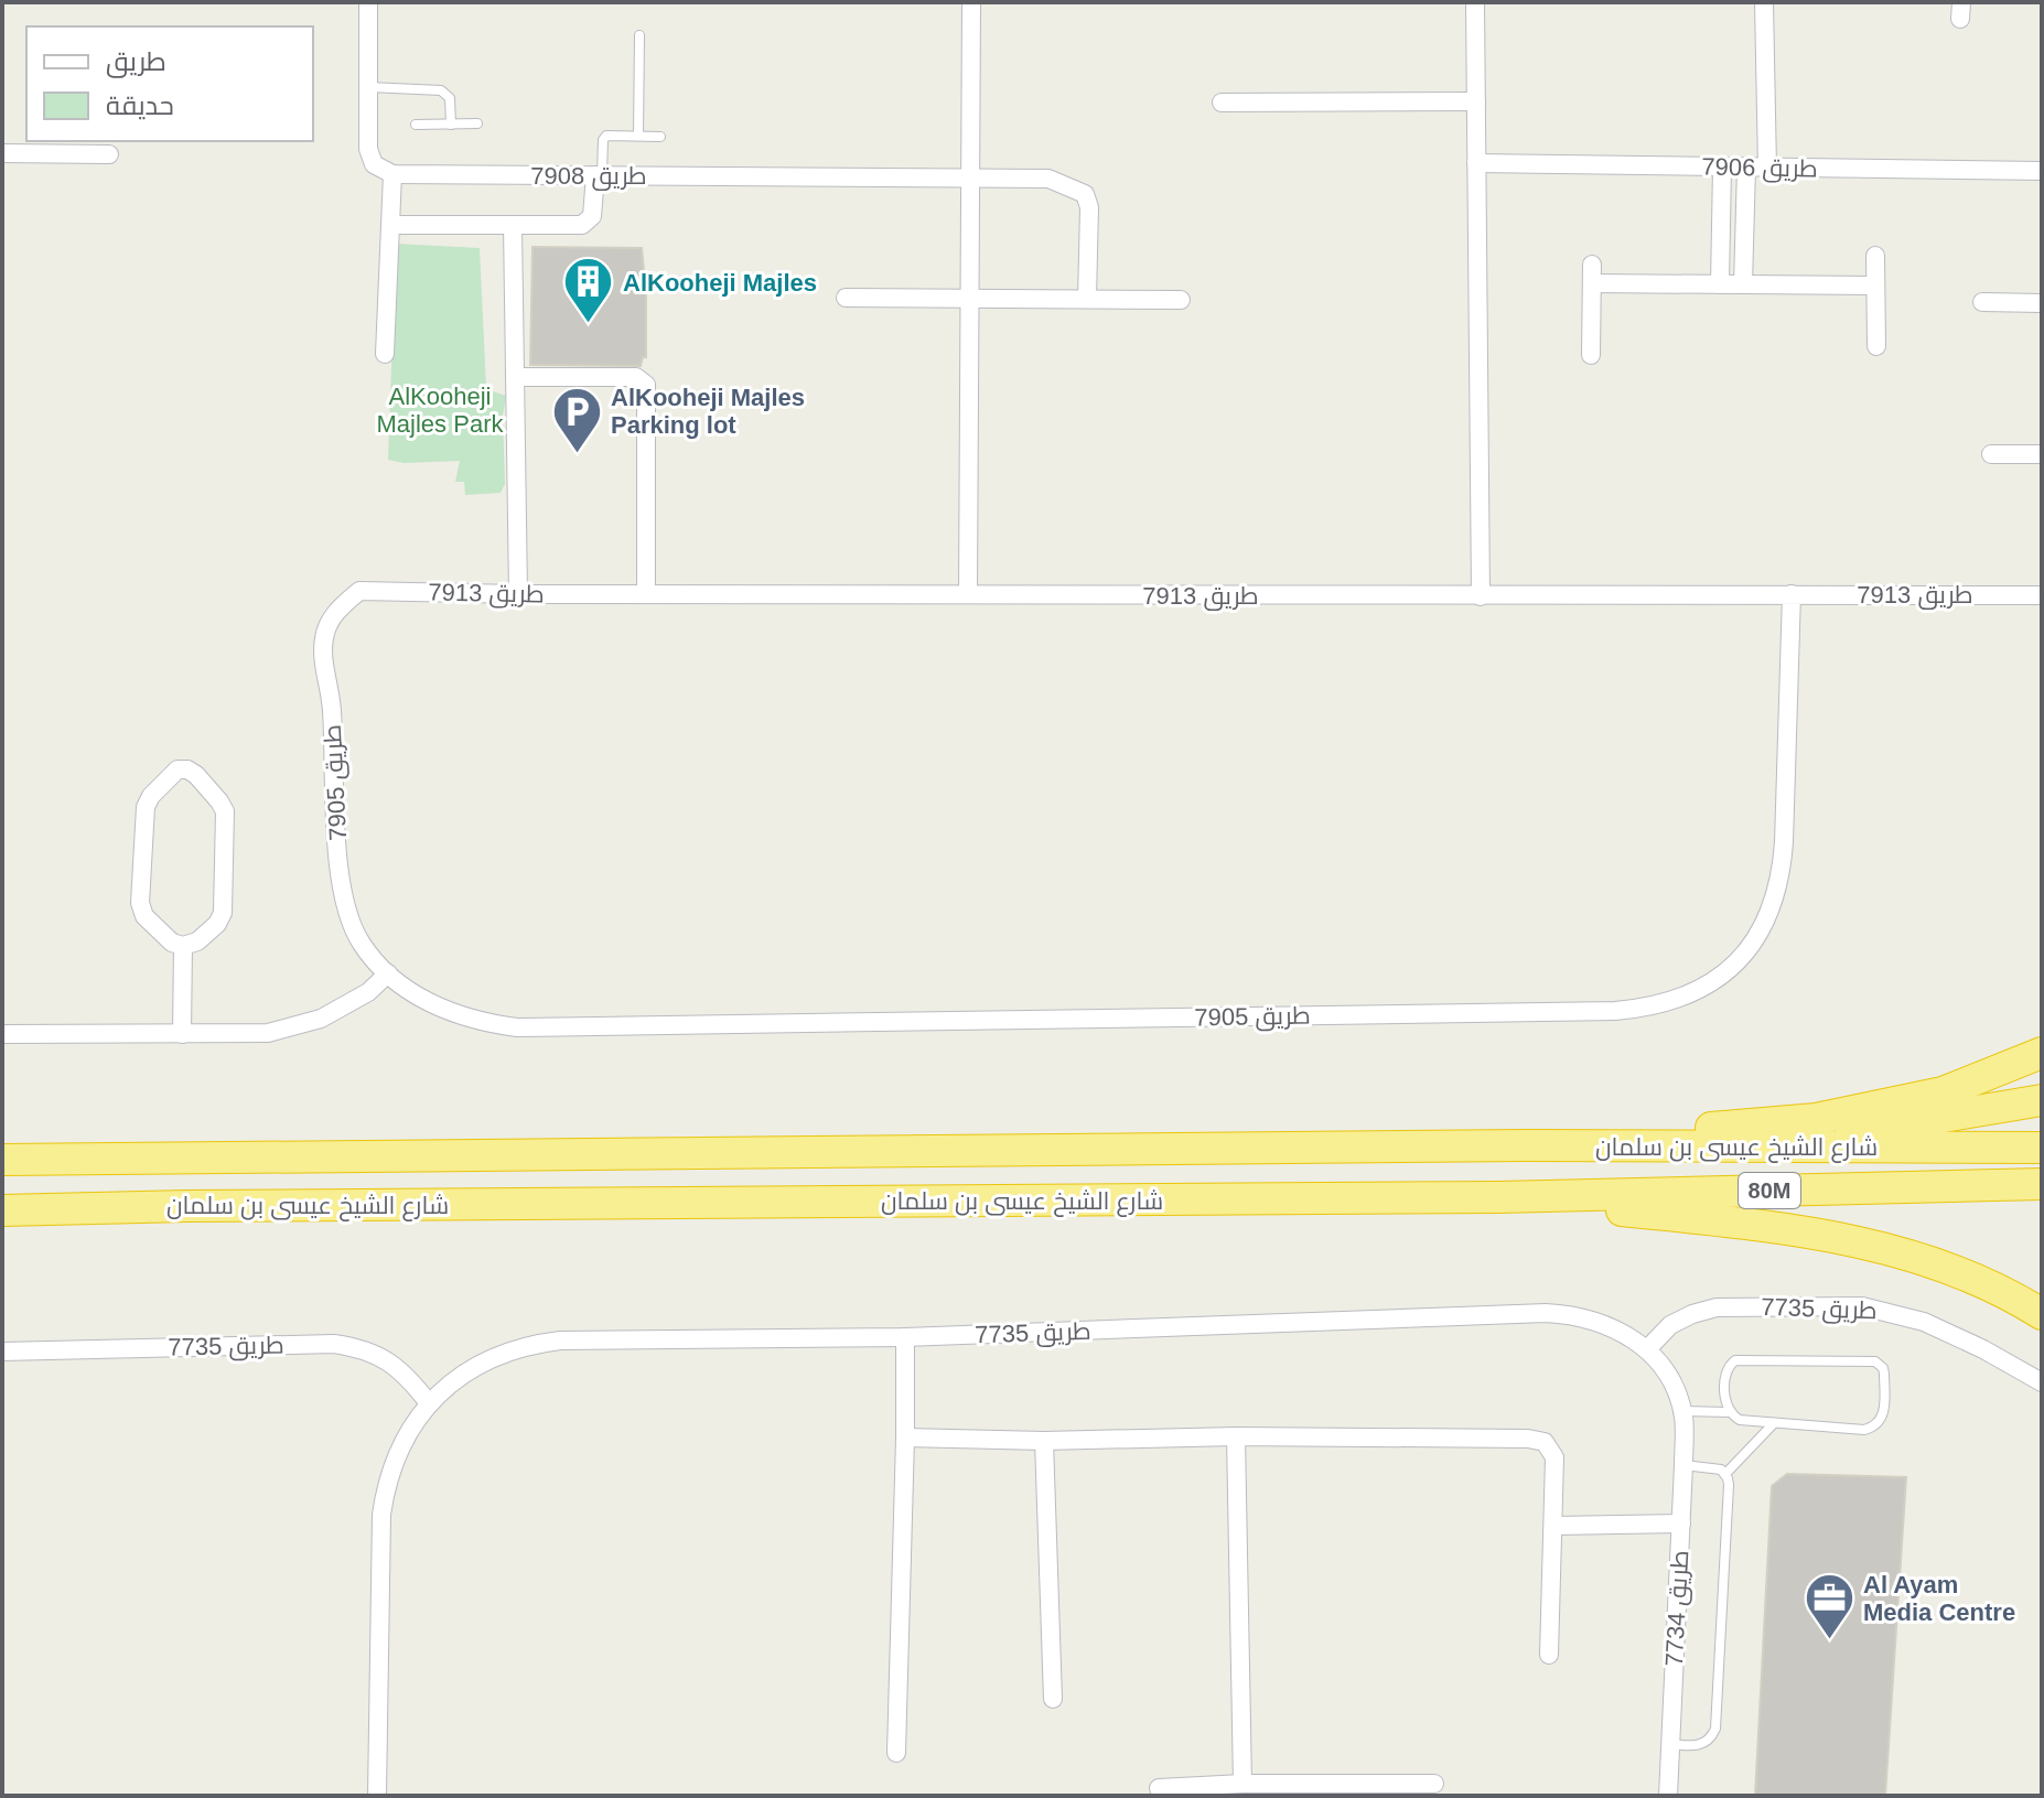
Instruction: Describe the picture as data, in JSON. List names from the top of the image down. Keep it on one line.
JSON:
{"streets":{"highway":["شارع الشيخ عيسى بن سلمان","80M"],"street":["طريق 7906","طريق 7908","طريق 7913","طريق 7905","طريق 7735","طريق 7734"]},"crossings":[["طريق 7913","طريق 7905"],["طريق 7735","طريق 7734"]],"parks":["AlKooheji Majles Park"],"places":{"building":["AlKooheji Majles"],"parking":["AlKooheji Majles Parking lot"],"office":["Al Ayam Media Centre"]},"legend":["طريق","حديقة"]}
